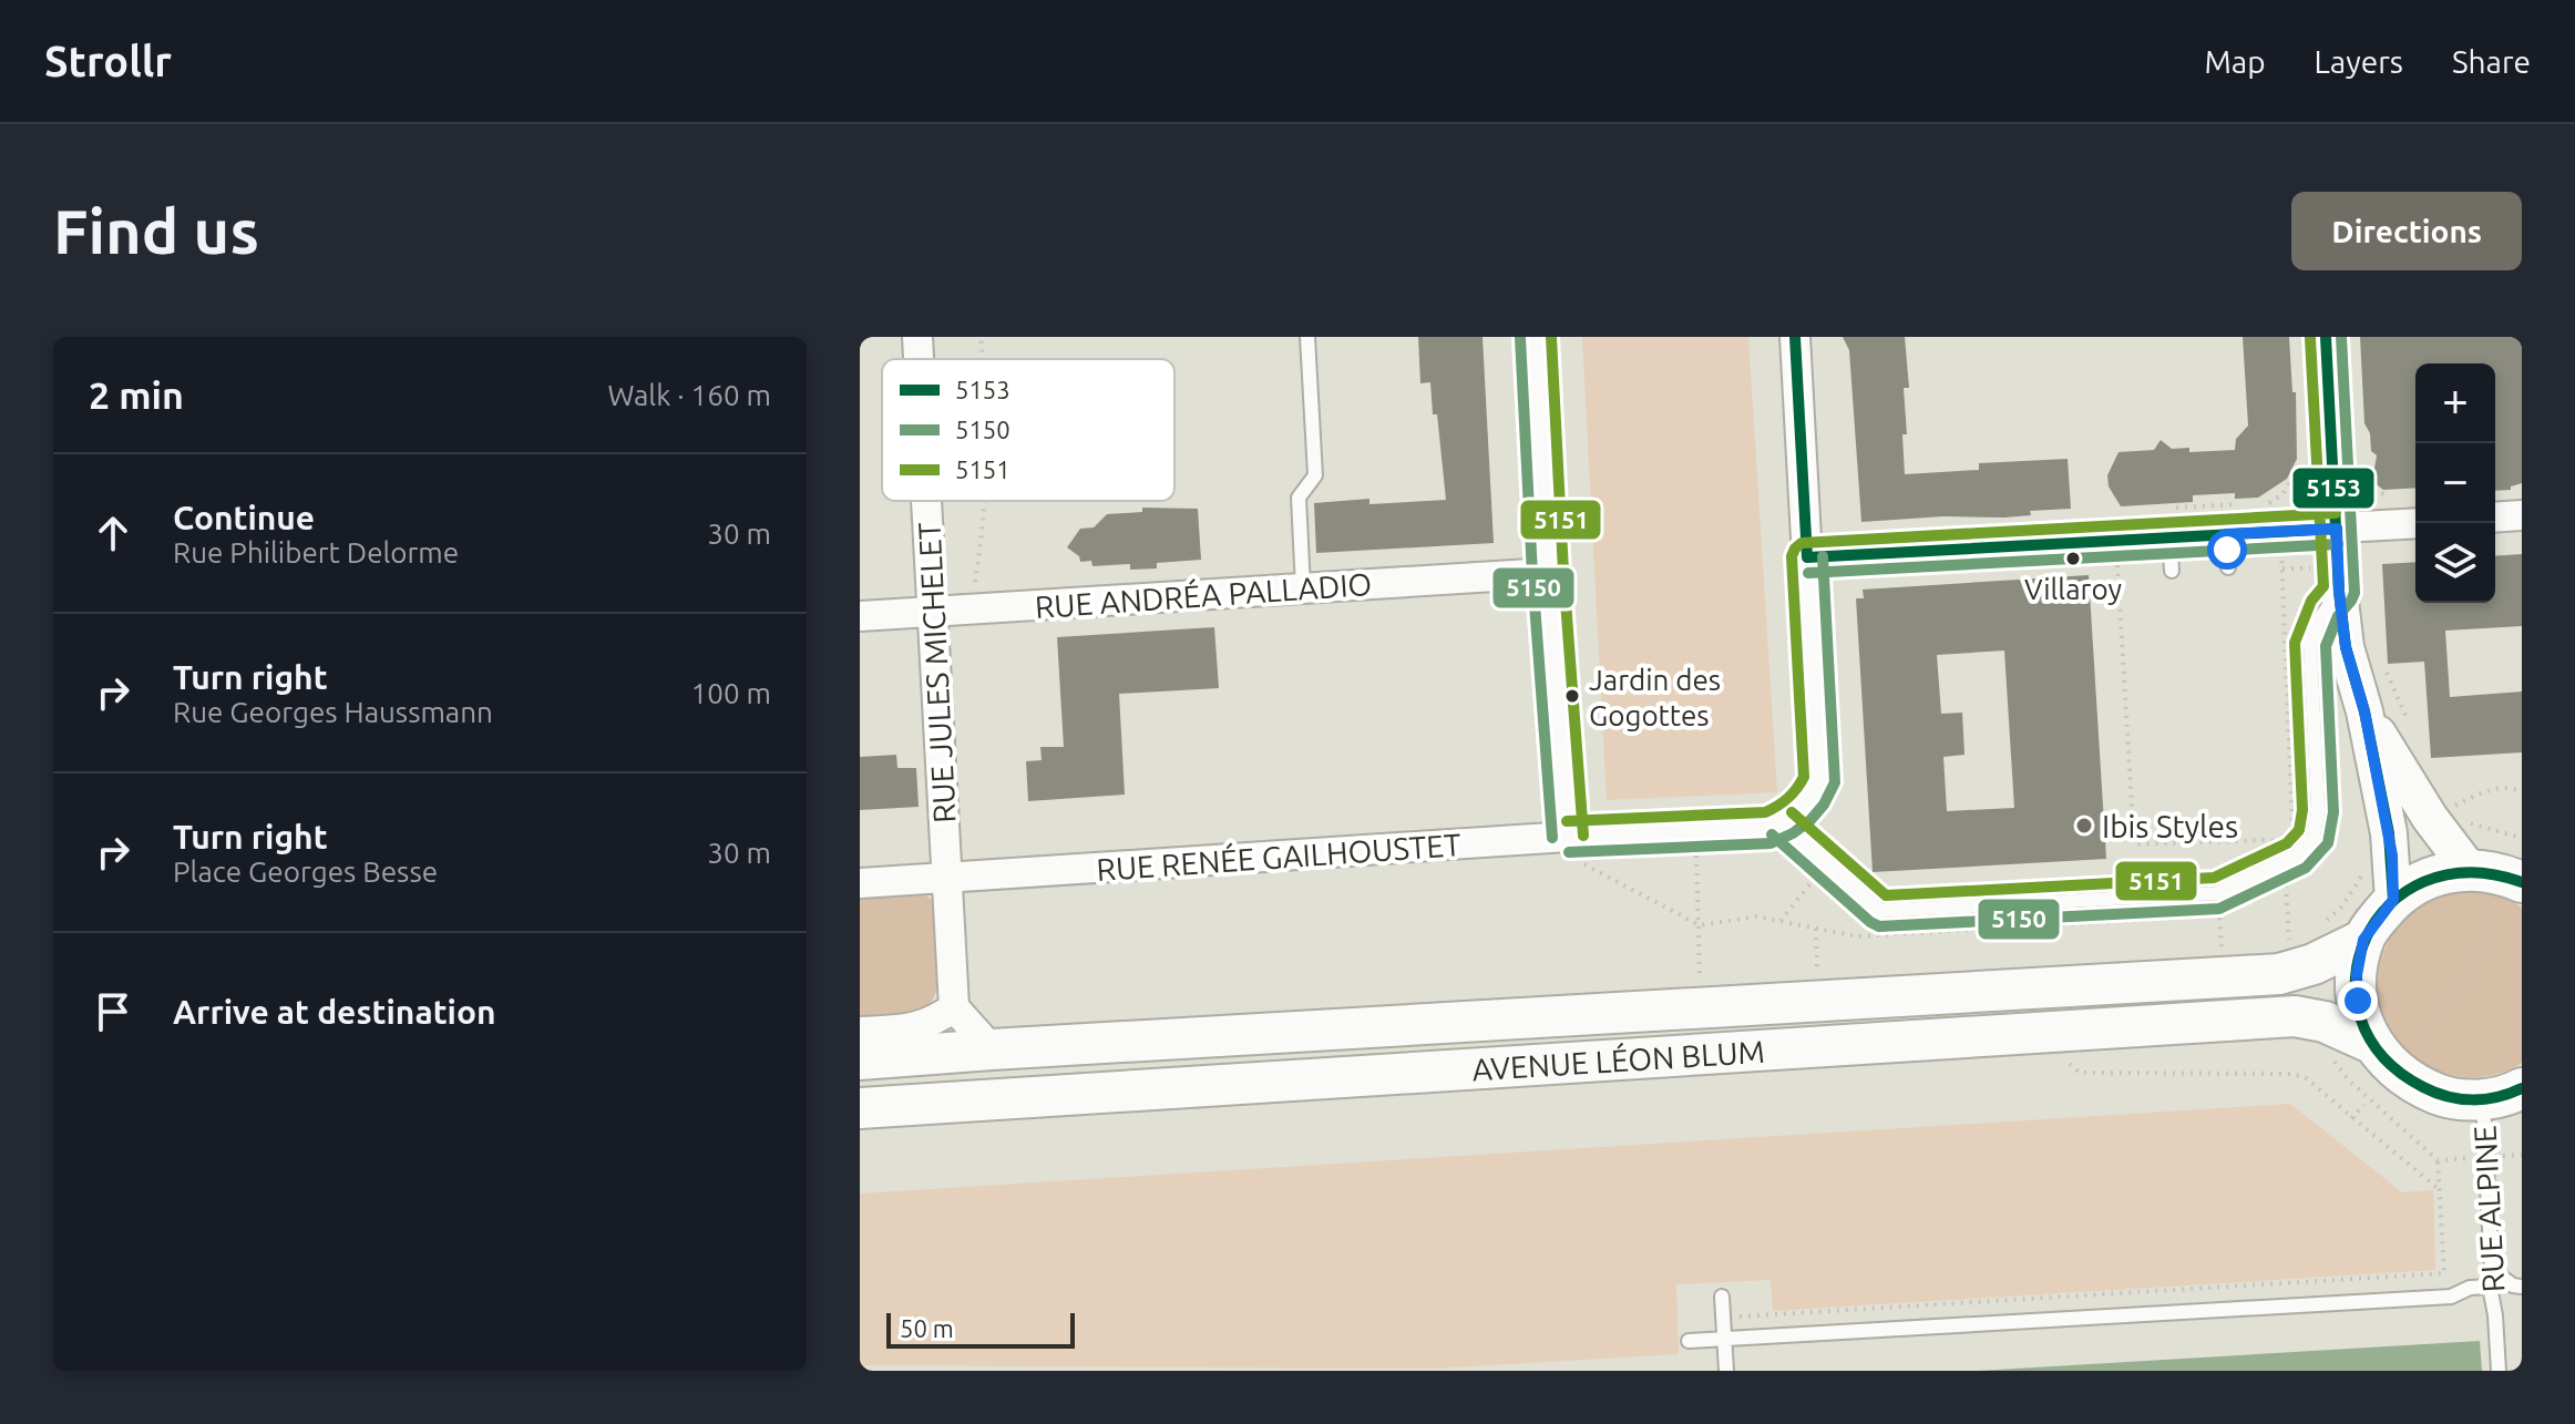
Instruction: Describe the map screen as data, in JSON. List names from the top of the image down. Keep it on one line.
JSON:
{"streets":{"main road":["AVENUE LÉON BLUM"],"street":["RUE ANDRÉA PALLADIO","RUE JULES MICHELET","RUE RENÉE GAILHOUSTET"],"lane":["RUE ALPINE"]},"crossings":[["RUE ANDRÉA PALLADIO","RUE JULES MICHELET"],["RUE JULES MICHELET","RUE RENÉE GAILHOUSTET"]],"places":["Villaroy","Jardin des Gogottes","Ibis Styles"],"lines":["transit line 5153","transit line 5150","transit line 5151"],"legend":["5153","5150","5151"],"scale_bar":"50 m","page":{"header":"Strollr","nav":["Map","Layers","Share"],"buttons":"Directions","title":"Find us","heading":["2 min","Walk · 160 m"],"map_buttons":["+","−"],"list":[["Continue","Rue Philibert Delorme","30 m"],["Turn right","Rue Georges Haussmann","100 m"],["Turn right","Place Georges Besse","30 m"],"Arrive at destination"],"scale":"50 m"}}
